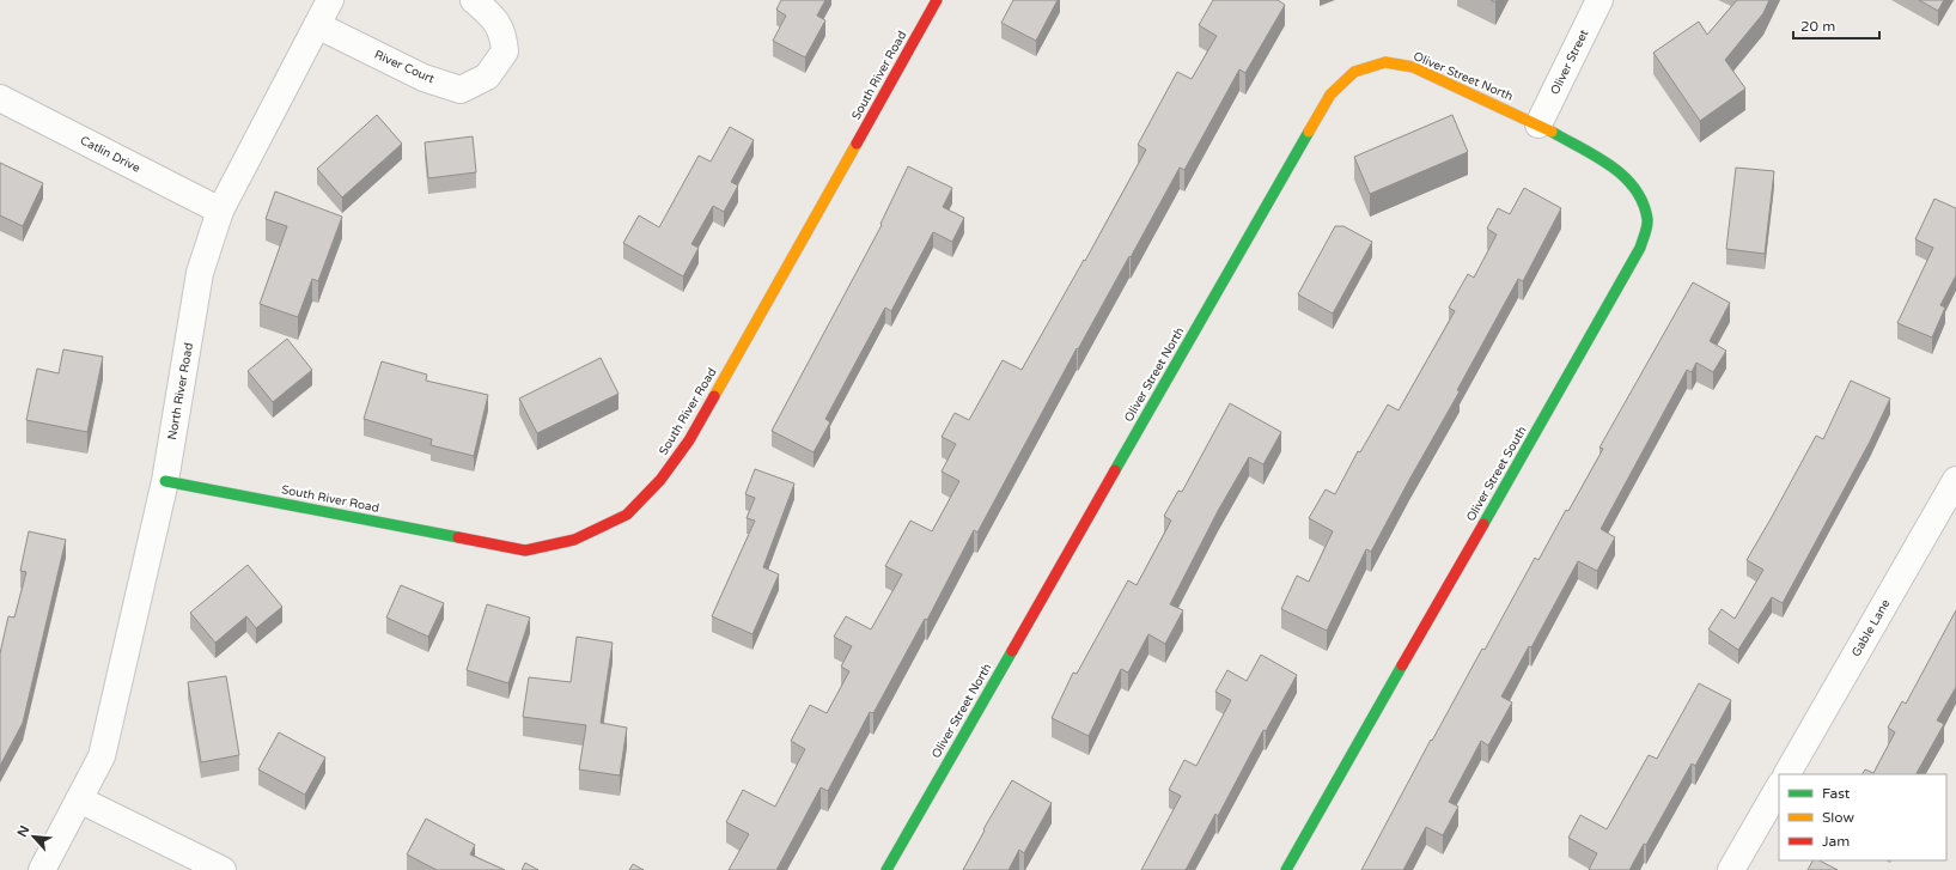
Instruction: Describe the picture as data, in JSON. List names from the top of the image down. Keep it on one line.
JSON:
{"streets":{"street":["Oliver Street","River Court","South River Road","Oliver Street North","Catlin Drive","North River Road","Oliver Street South","Gable Lane"]},"crossings":[["Oliver Street","Oliver Street North"],["Oliver Street","Oliver Street South"],["River Court","North River Road"],["South River Road","North River Road"],["Oliver Street North","Oliver Street South"],["Catlin Drive","North River Road"]],"legend":["Fast","Slow","Jam"],"scale_bar":"20 m","north":"top left"}
